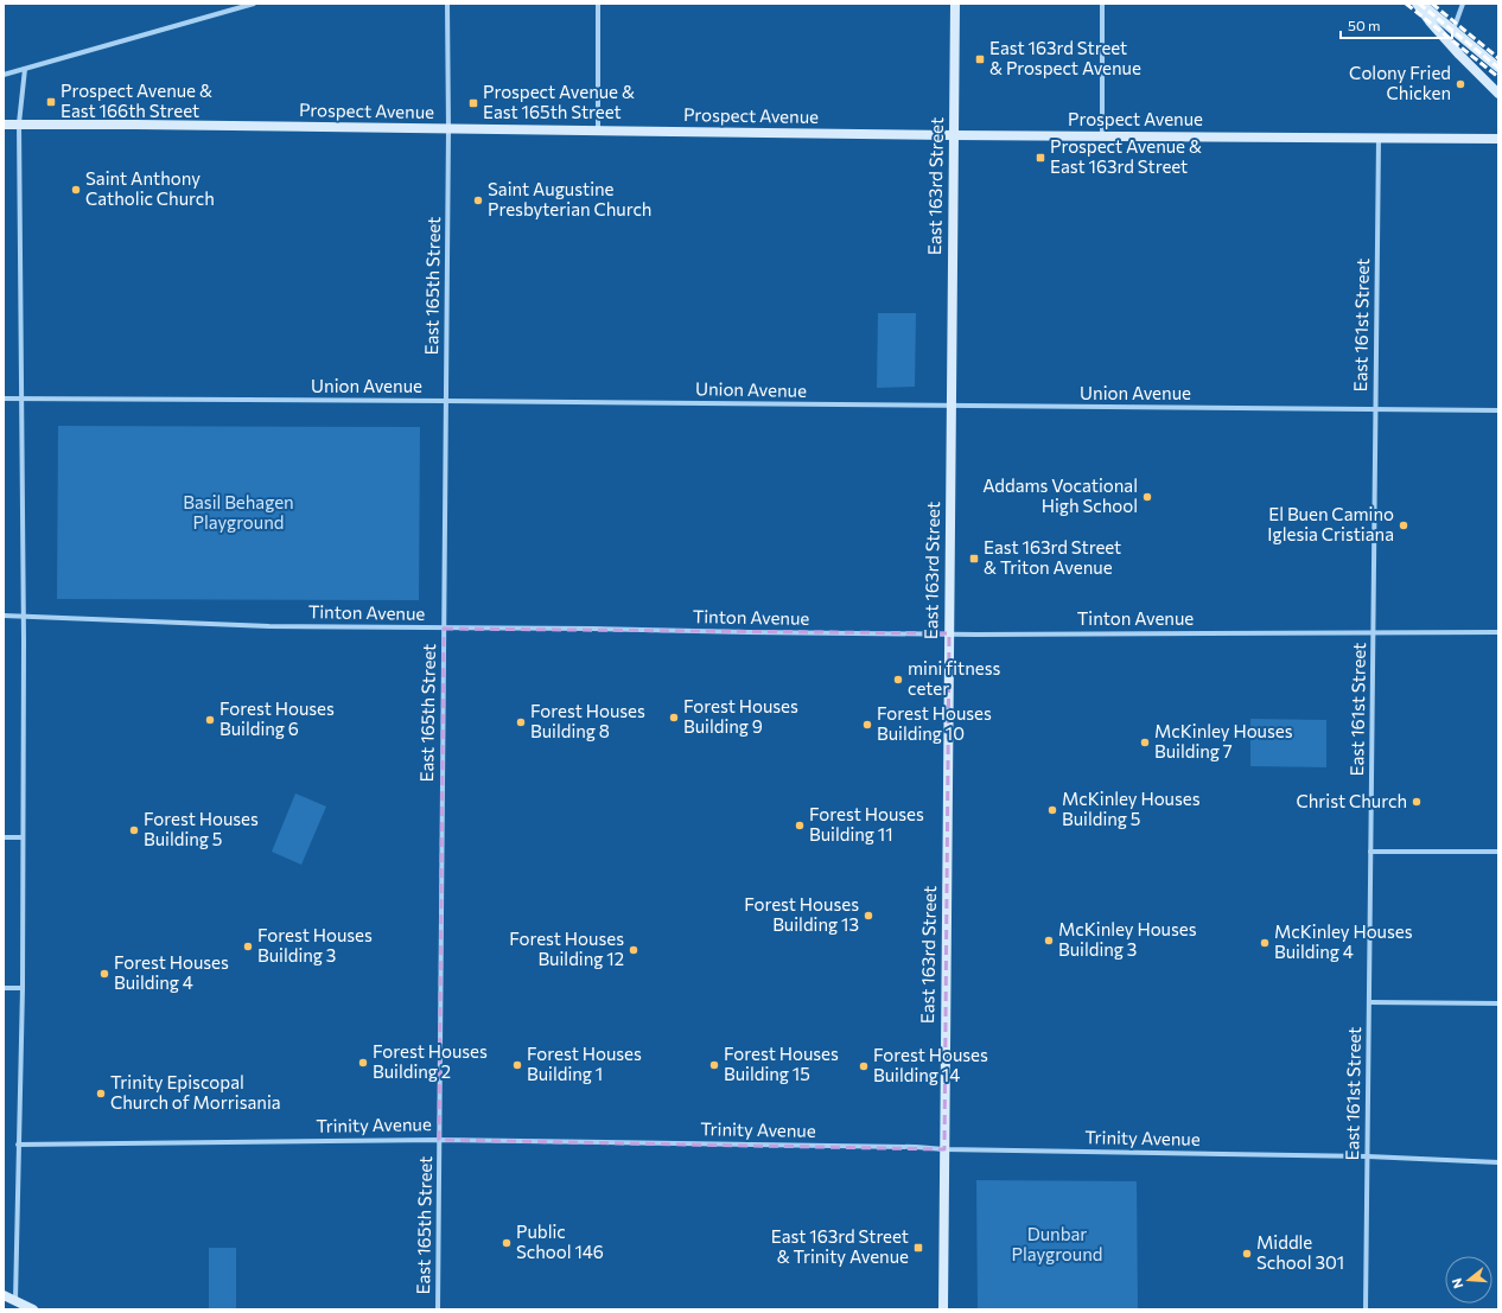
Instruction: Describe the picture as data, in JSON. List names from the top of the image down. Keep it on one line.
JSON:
{"streets":{"main road":["Prospect Avenue","East 163rd Street"],"street":["East 165th Street","East 161st Street","Union Avenue","Tinton Avenue","Trinity Avenue"]},"crossings":[["Prospect Avenue","East 163rd Street"],["Prospect Avenue","East 165th Street"],["Prospect Avenue","East 161st Street"],["East 163rd Street","Union Avenue"],["East 163rd Street","Tinton Avenue"],["East 163rd Street","Trinity Avenue"],["East 165th Street","Union Avenue"],["East 165th Street","Tinton Avenue"],["East 165th Street","Trinity Avenue"],["East 161st Street","Union Avenue"],["East 161st Street","Tinton Avenue"],["East 161st Street","Trinity Avenue"]],"parks":["Basil Behagen Playground","Dunbar Playground"],"places":{"transit":["East 163rd Street & Prospect Avenue","Prospect Avenue & East 166th Street","Prospect Avenue & East 165th Street","Prospect Avenue & East 163rd Street","East 163rd Street & Triton Avenue","East 163rd Street & Trinity Avenue"],"other":["Colony Fried Chicken","Saint Anthony Catholic Church","Saint Augustine Presbyterian Church","Addams Vocational High School","El Buen Camino Iglesia Cristiana","mini fitness ceter","Forest Houses Building 9","Forest Houses Building 6","Forest Houses Building 8","Forest Houses Building 10","McKinley Houses Building 7","Christ Church","McKinley Houses Building 5","Forest Houses Building 11","Forest Houses Building 5","Forest Houses Building 13","McKinley Houses Building 3","McKinley Houses Building 4","Forest Houses Building 3","Forest Houses Building 12","Forest Houses Building 4","Forest Houses Building 2","Forest Houses Building 1","Forest Houses Building 15","Forest Houses Building 14","Trinity Episcopal Church of Morrisania","Public School 146","Middle School 301"]},"scale_bar":"50 m","north":"left"}
